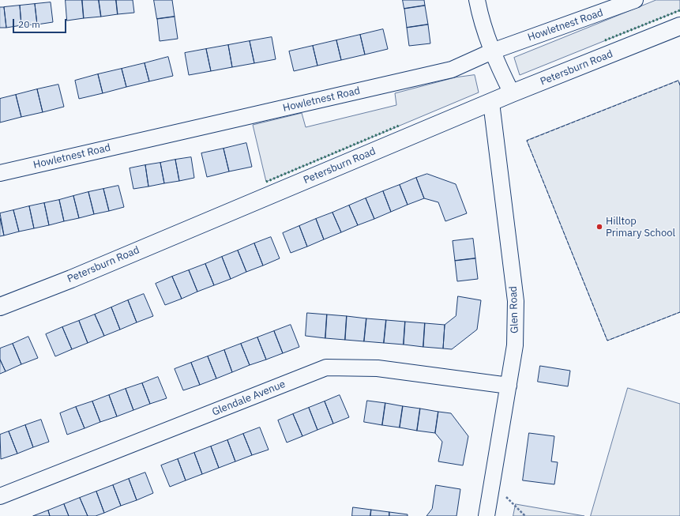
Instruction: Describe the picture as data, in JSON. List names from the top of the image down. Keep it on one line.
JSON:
{"streets":{"main road":["Petersburn Road"],"street":["Howletnest Road","Glen Road","Glendale Avenue"]},"crossings":[["Petersburn Road","Glen Road"],["Glen Road","Glendale Avenue"]],"places":["Hilltop Primary School"],"scale_bar":"20 m"}
